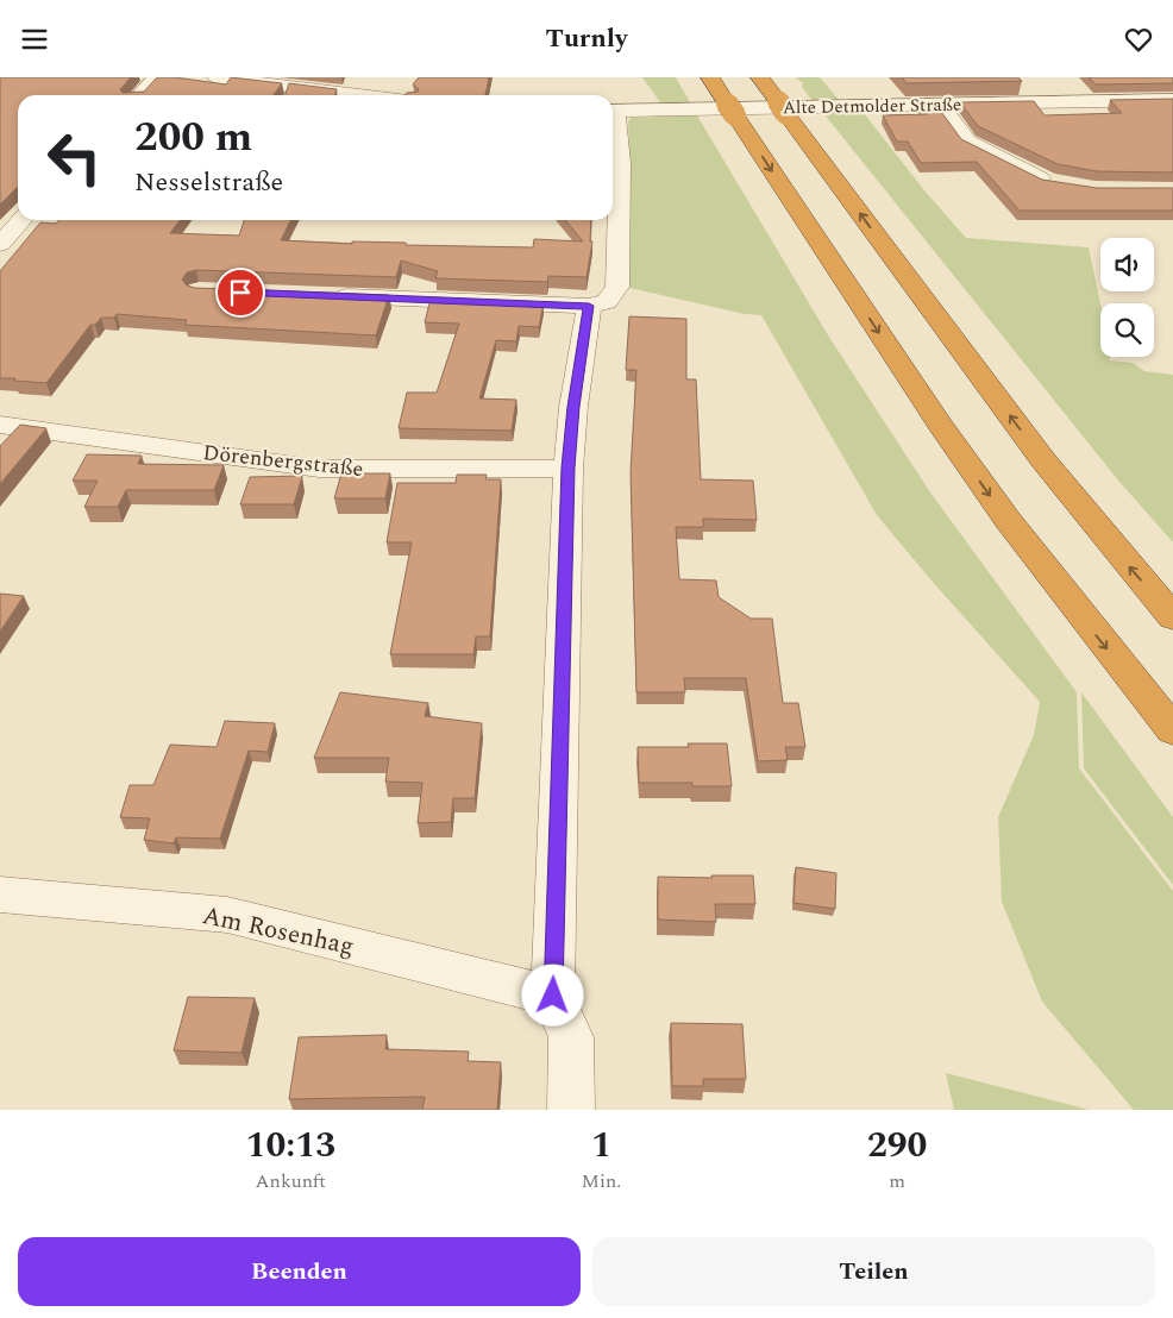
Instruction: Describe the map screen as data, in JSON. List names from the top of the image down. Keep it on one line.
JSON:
{"streets":{"street":["Alte Detmolder Straße","Dörenbergstraße","Am Rosenhag"]},"page":{"header":"Turnly","turn":["200 m","Nesselstraße"],"eta":["10:13","Ankunft","1","Min.","290","m"],"buttons":["Beenden","Teilen"]}}
